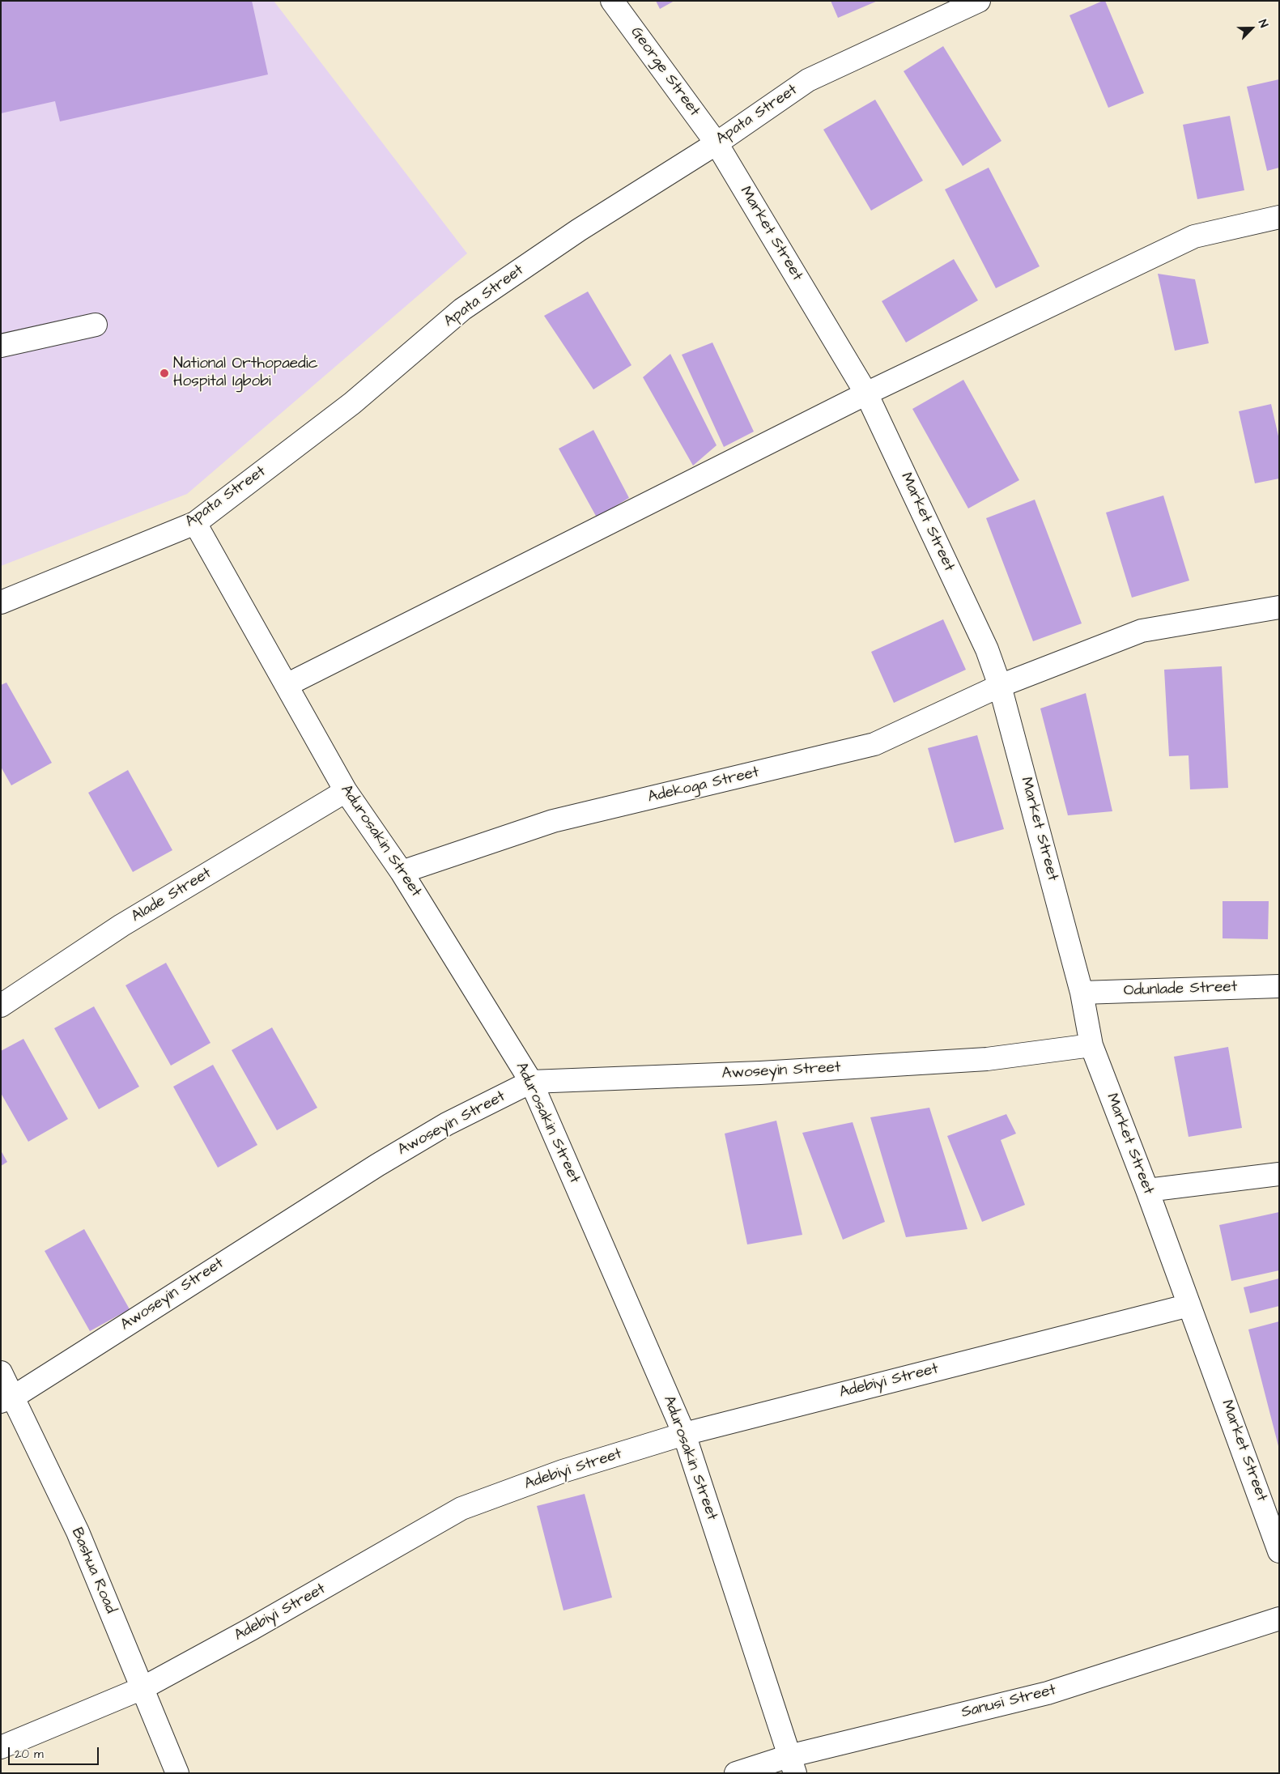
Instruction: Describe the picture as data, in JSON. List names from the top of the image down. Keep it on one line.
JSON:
{"streets":{"street":["George Street","Apata Street","Market Street","Adekoga Street","Adurosakin Street","Alade Street","Odunlade Street","Awoseyin Street","Adebiyi Street","Bashua Road","Sanusi Street"]},"crossings":[["George Street","Apata Street"],["George Street","Market Street"],["Apata Street","Market Street"],["Apata Street","Adurosakin Street"],["Market Street","Adekoga Street"],["Market Street","Odunlade Street"],["Market Street","Awoseyin Street"],["Market Street","Adebiyi Street"],["Adekoga Street","Adurosakin Street"],["Adurosakin Street","Alade Street"],["Adurosakin Street","Awoseyin Street"],["Adurosakin Street","Adebiyi Street"],["Adurosakin Street","Sanusi Street"],["Awoseyin Street","Bashua Road"],["Adebiyi Street","Bashua Road"]],"places":["National Orthopaedic Hospital Igbobi"],"scale_bar":"20 m","north":"top right"}
